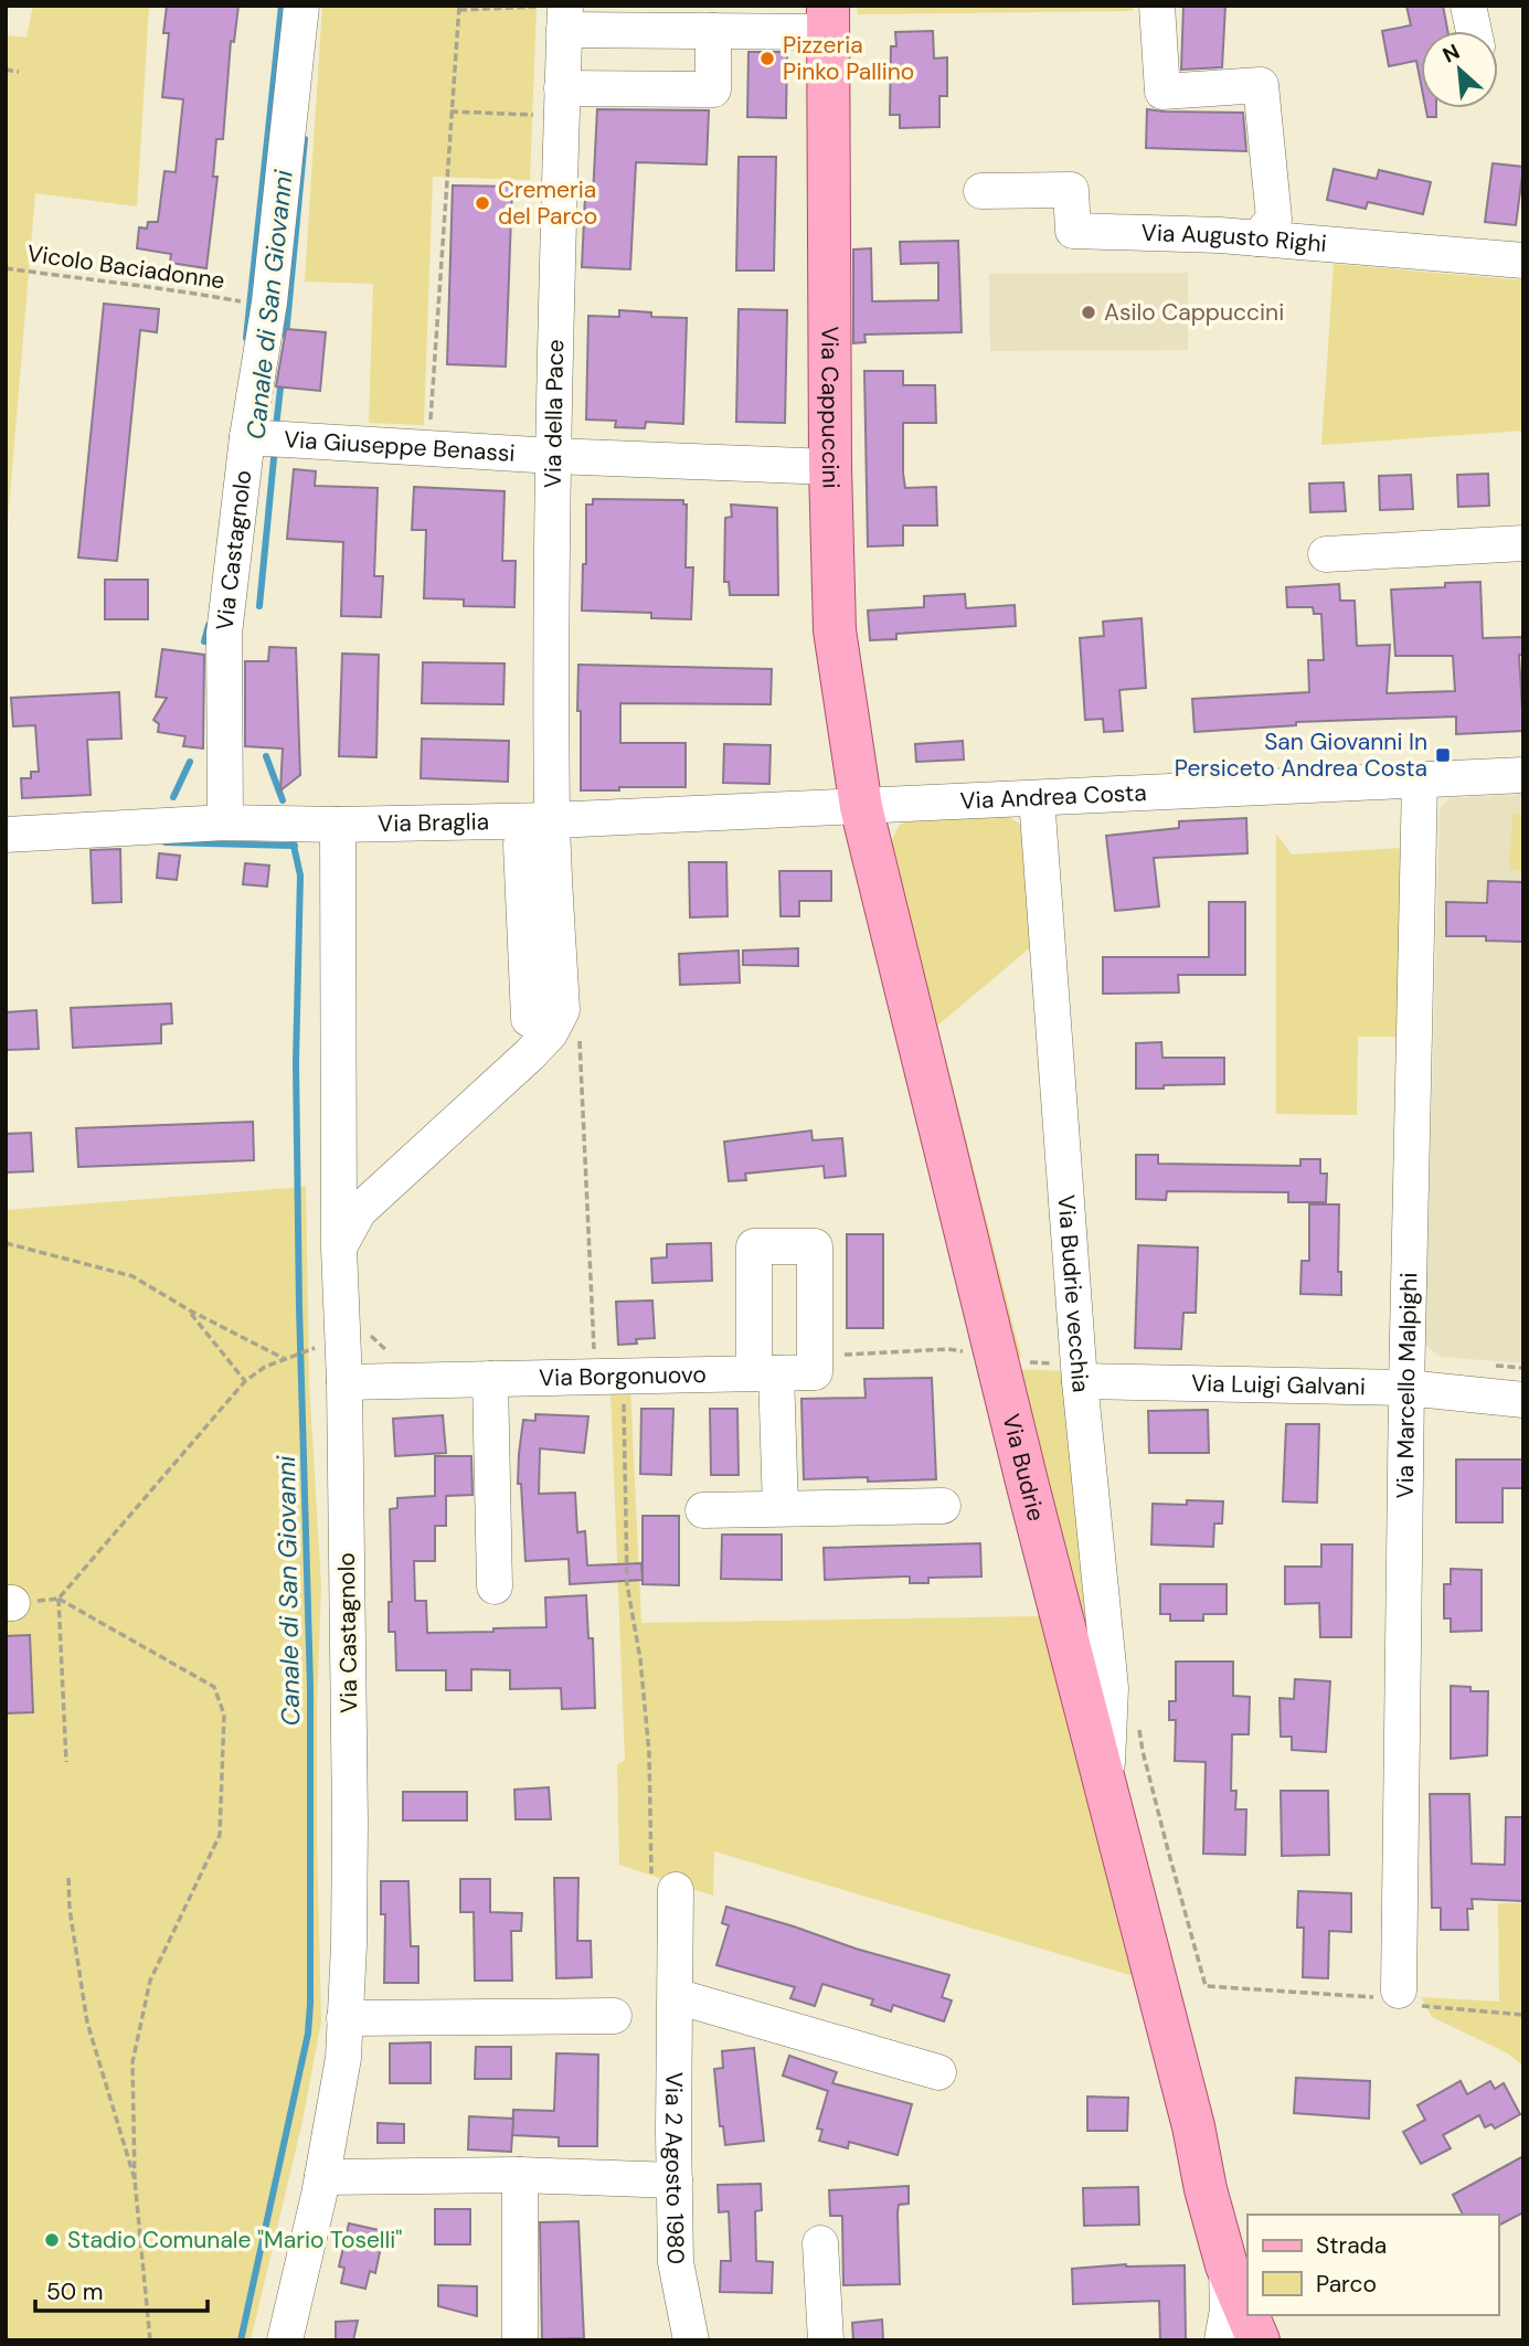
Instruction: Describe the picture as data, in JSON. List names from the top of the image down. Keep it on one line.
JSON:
{"streets":{"main road":["Via Cappuccini","Via Budrie"],"street":["Via Augusto Righi","Via della Pace","Via Giuseppe Benassi","Via Castagnolo","Via Andrea Costa","Via Braglia","Via Budrie vecchia","Via Borgonuovo","Via Luigi Galvani","Via Marcello Malpighi","Via 2 Agosto 1980"],"path":["Vicolo Baciadonne"]},"crossings":[["Via Cappuccini","Via Giuseppe Benassi"],["Via Cappuccini","Via Andrea Costa"],["Via Cappuccini","Via Braglia"],["Via Cappuccini","Via Budrie"],["Via della Pace","Via Giuseppe Benassi"],["Via della Pace","Via Braglia"],["Via Giuseppe Benassi","Via Castagnolo"],["Via Castagnolo","Via Braglia"],["Via Castagnolo","Via Borgonuovo"],["Via Andrea Costa","Via Braglia"],["Via Andrea Costa","Via Budrie vecchia"],["Via Andrea Costa","Via Marcello Malpighi"],["Via Andrea Costa","Via Budrie"],["Via Braglia","Via Budrie"],["Via Budrie vecchia","Via Luigi Galvani"],["Via Budrie vecchia","Via Budrie"],["Via Luigi Galvani","Via Marcello Malpighi"]],"water":["Canale di San Giovanni"],"places":{"other":["Pizzeria Pinko Pallino","Cremeria del Parco","Asilo Cappuccini","Stadio Comunale \"Mario Toselli\""],"transit":["San Giovanni In Persiceto Andrea Costa"]},"legend":["Strada","Parco"],"scale_bar":"50 m","north":"top left"}
